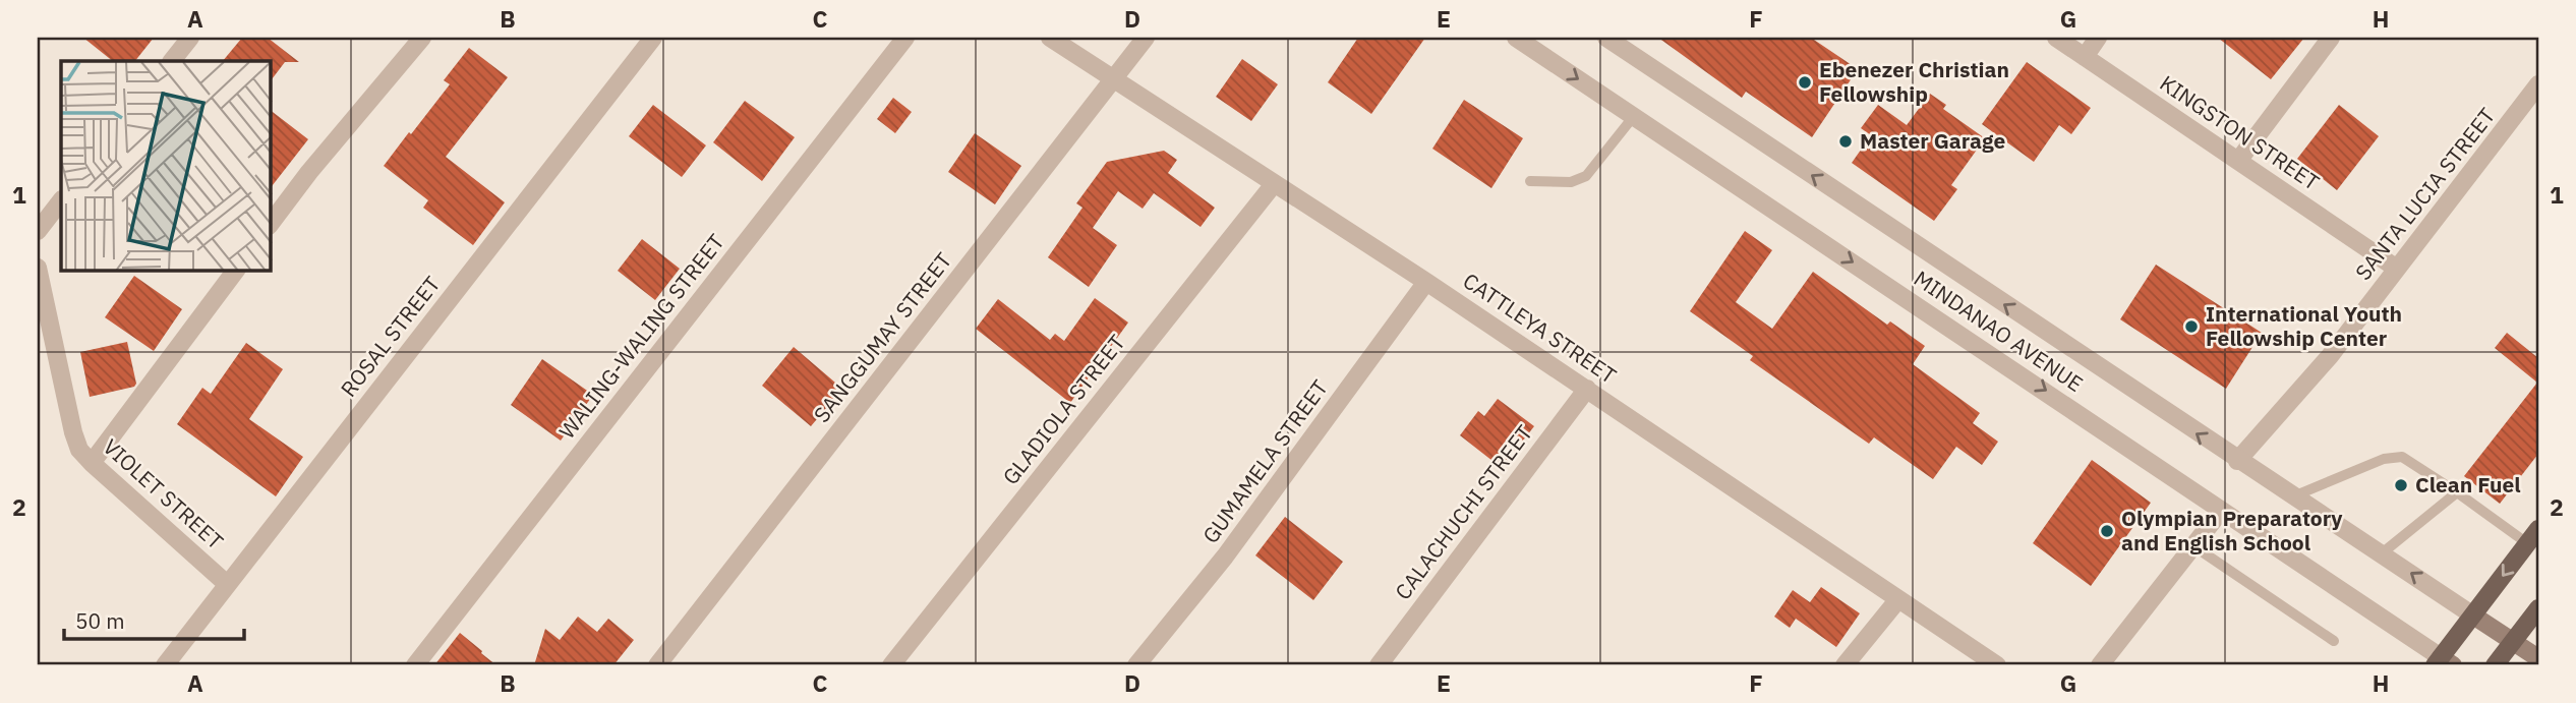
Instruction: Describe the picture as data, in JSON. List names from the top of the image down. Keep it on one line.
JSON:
{"streets":{"main road":["MINDANAO AVENUE"],"street":["KINGSTON STREET","SANTA LUCIA STREET","CATTLEYA STREET","ROSAL STREET","WALING-WALING STREET","SANGGUMAY STREET","GLADIOLA STREET","GUMAMELA STREET","VIOLET STREET","CALACHUCHI STREET"]},"crossings":[["KINGSTON STREET","SANTA LUCIA STREET"],["SANTA LUCIA STREET","MINDANAO AVENUE"],["CATTLEYA STREET","SANGGUMAY STREET"],["CATTLEYA STREET","GLADIOLA STREET"],["CATTLEYA STREET","GUMAMELA STREET"],["CATTLEYA STREET","CALACHUCHI STREET"],["ROSAL STREET","VIOLET STREET"]],"places":["Ebenezer Christian Fellowship","Master Garage","International Youth Fellowship Center","Clean Fuel","Olympian Preparatory and English School"],"scale_bar":"50 m","grid":{"columns":["A","B","C","D","E","F","G","H"],"rows":["1","2"]}}
